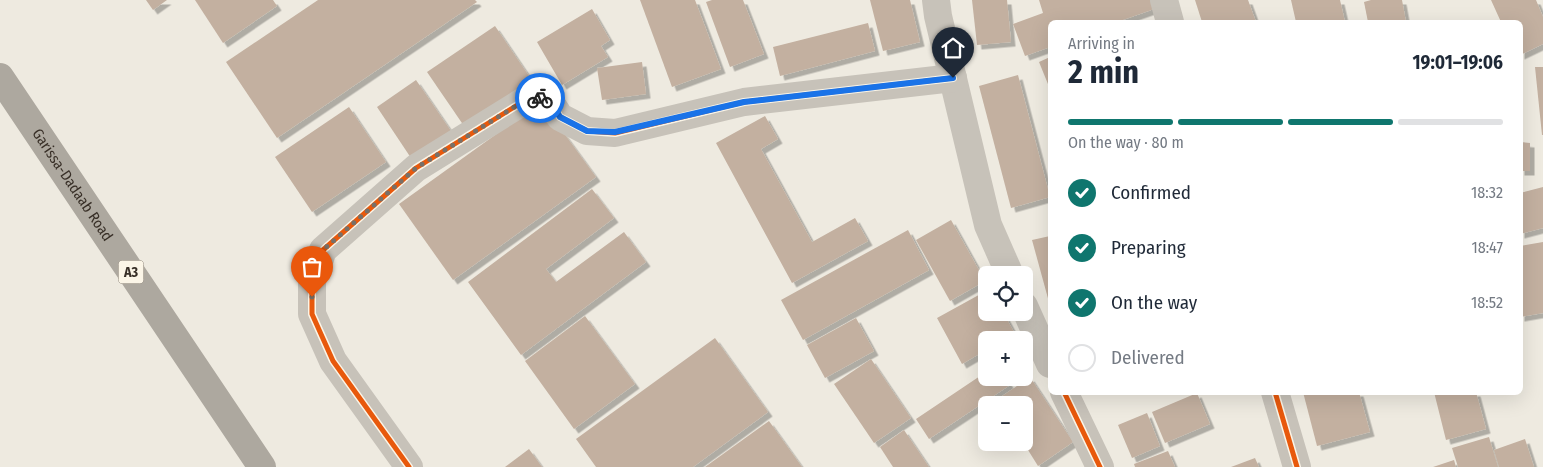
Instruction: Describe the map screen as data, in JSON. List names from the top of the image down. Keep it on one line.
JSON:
{"streets":{"highway":["Garissa-Dadaab Road","A3"]},"page":{"heading":["2 min","Arriving in","19:01–19:06"],"bar":"On the way · 80 m","list":[["Confirmed","18:32"],["Preparing","18:47"],["On the way","18:52"],"Delivered"],"map_buttons":["+","−"]}}
